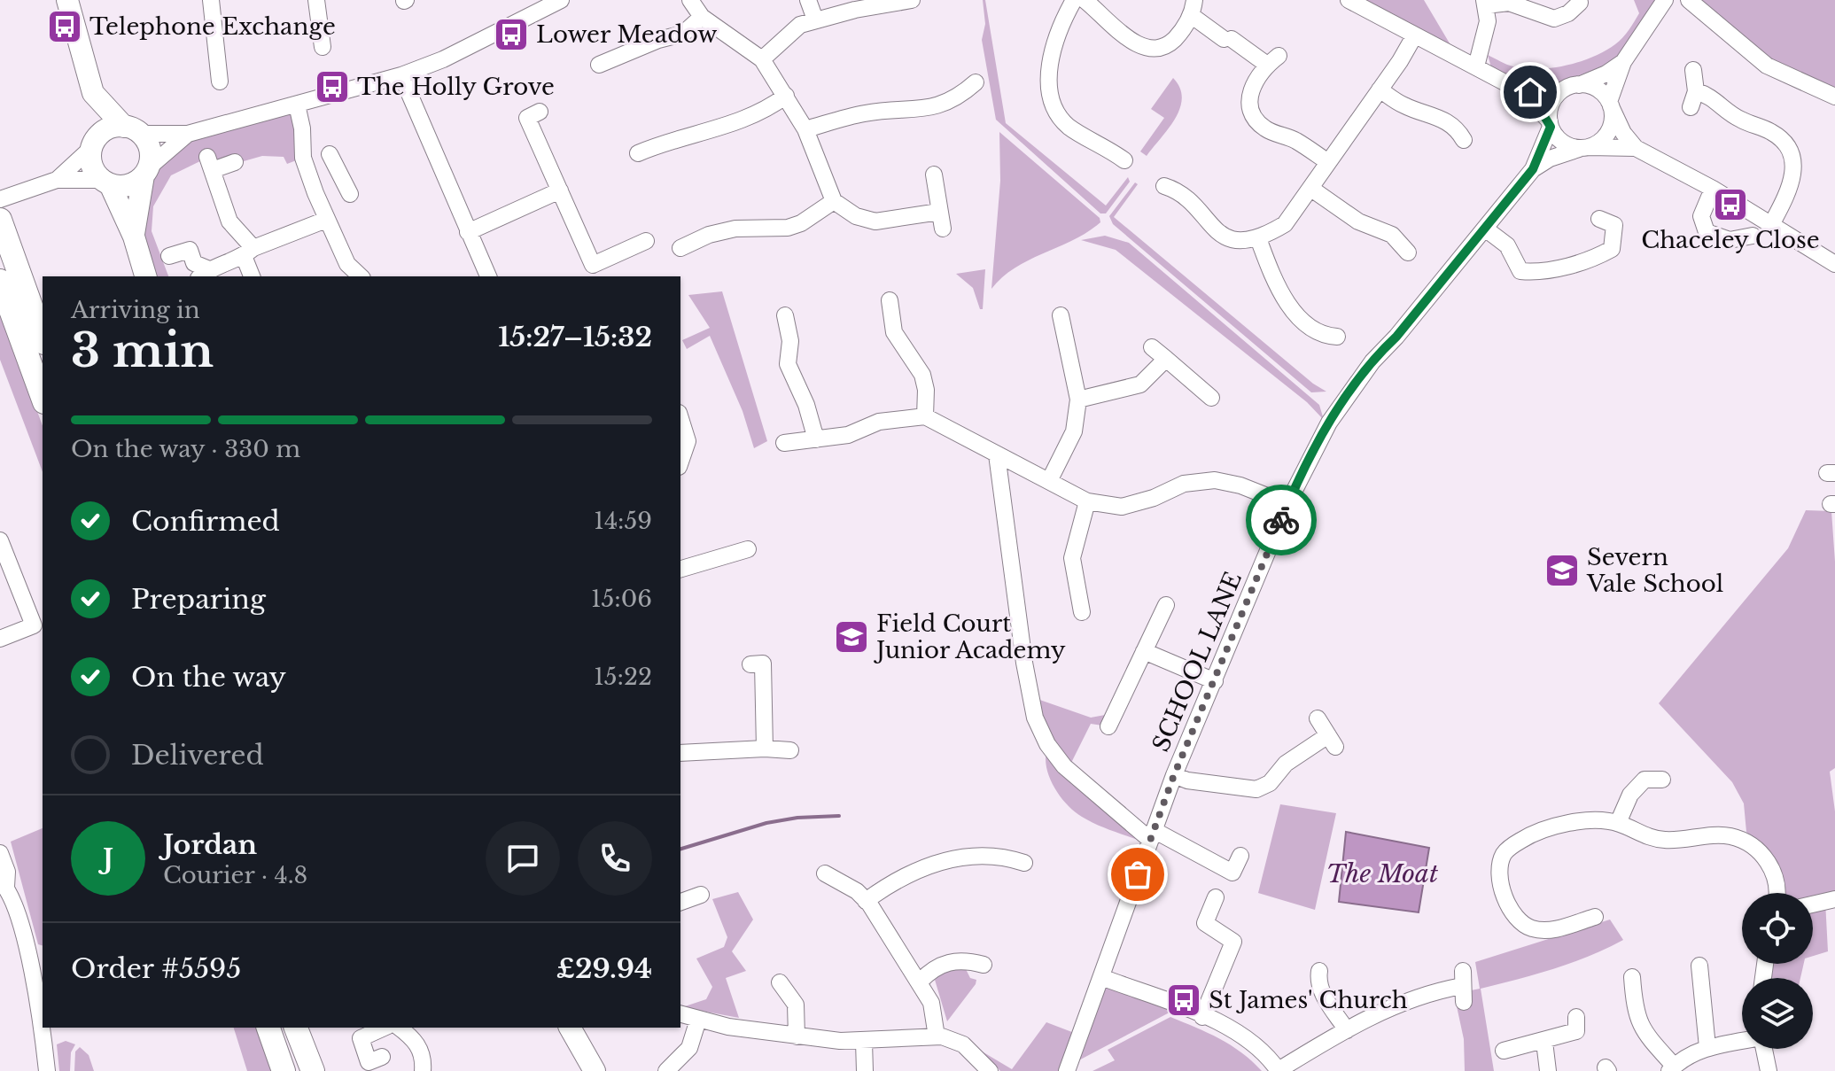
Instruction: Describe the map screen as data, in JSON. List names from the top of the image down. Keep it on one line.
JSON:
{"streets":{"street":["SCHOOL LANE"]},"water":["The Moat"],"places":{"bus stop":["Telephone Exchange","Lower Meadow","The Holly Grove","Chaceley Close","St James' Church"],"school or university":["Severn Vale School","Field Court Junior Academy"]},"page":{"heading":["3 min","Arriving in","15:27–15:32"],"panel":["Jordan","Courier · 4.8","Order #5595","£29.94"],"bar":"On the way · 330 m","list":[["Confirmed","14:59"],["Preparing","15:06"],["On the way","15:22"],"Delivered"],"round":"J"}}
